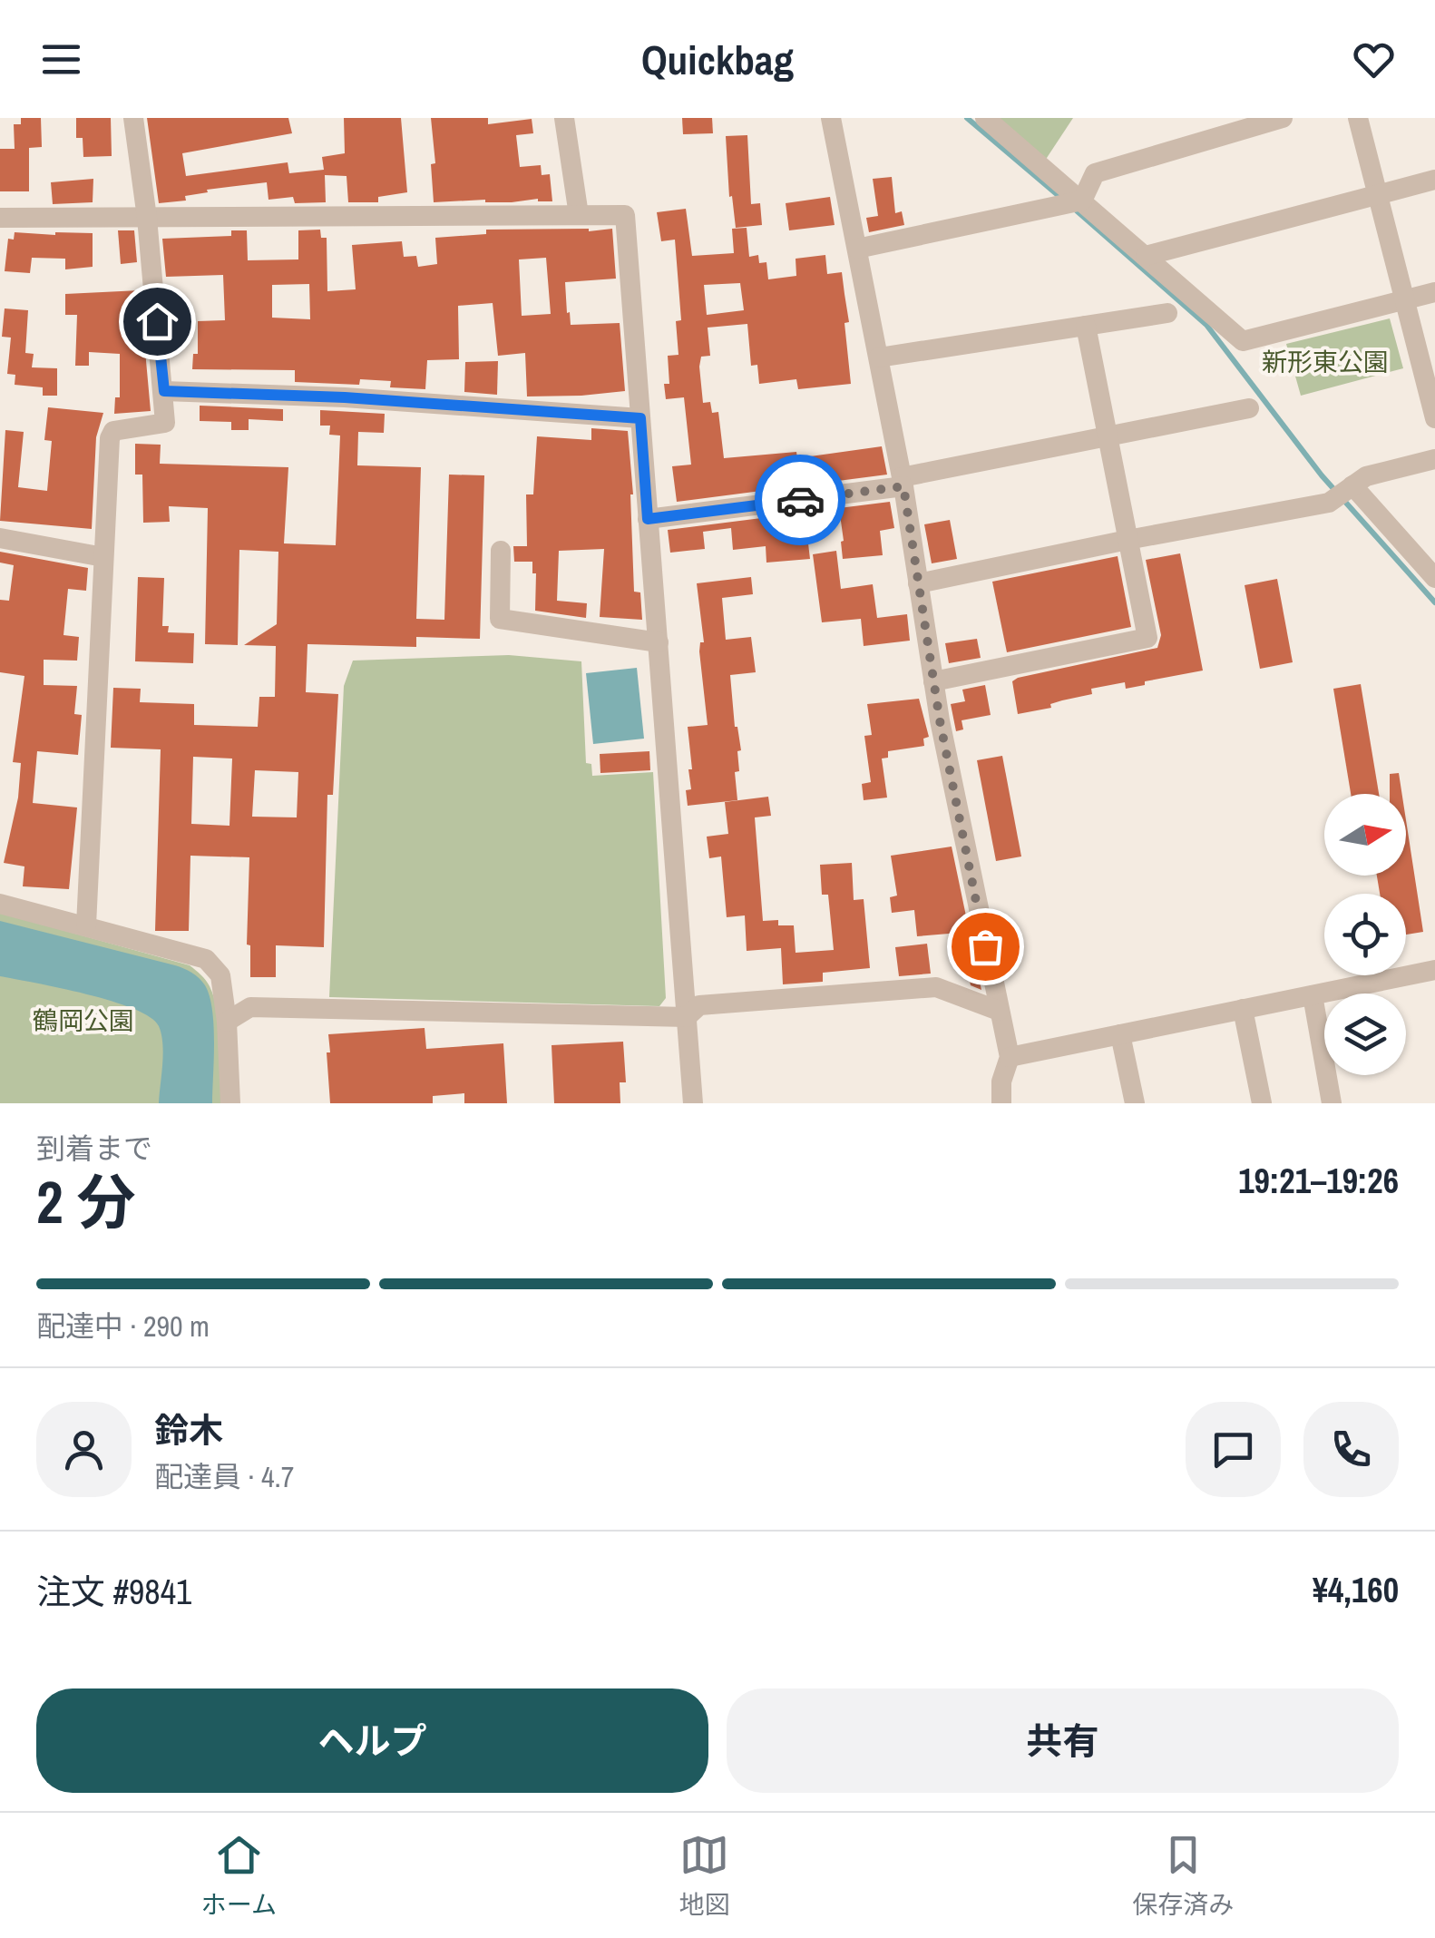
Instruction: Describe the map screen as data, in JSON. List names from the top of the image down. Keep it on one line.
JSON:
{"parks":["新形東公園","鶴岡公園"],"north":"right","page":{"header":"Quickbag","heading":["2 分","到着まで","19:21–19:26"],"panel":["鈴木","配達員 · 4.7","注文 #9841","¥4,160"],"bar":"配達中 · 290 m","buttons":["ヘルプ","共有"],"tabs":["ホーム","地図","保存済み"]}}
